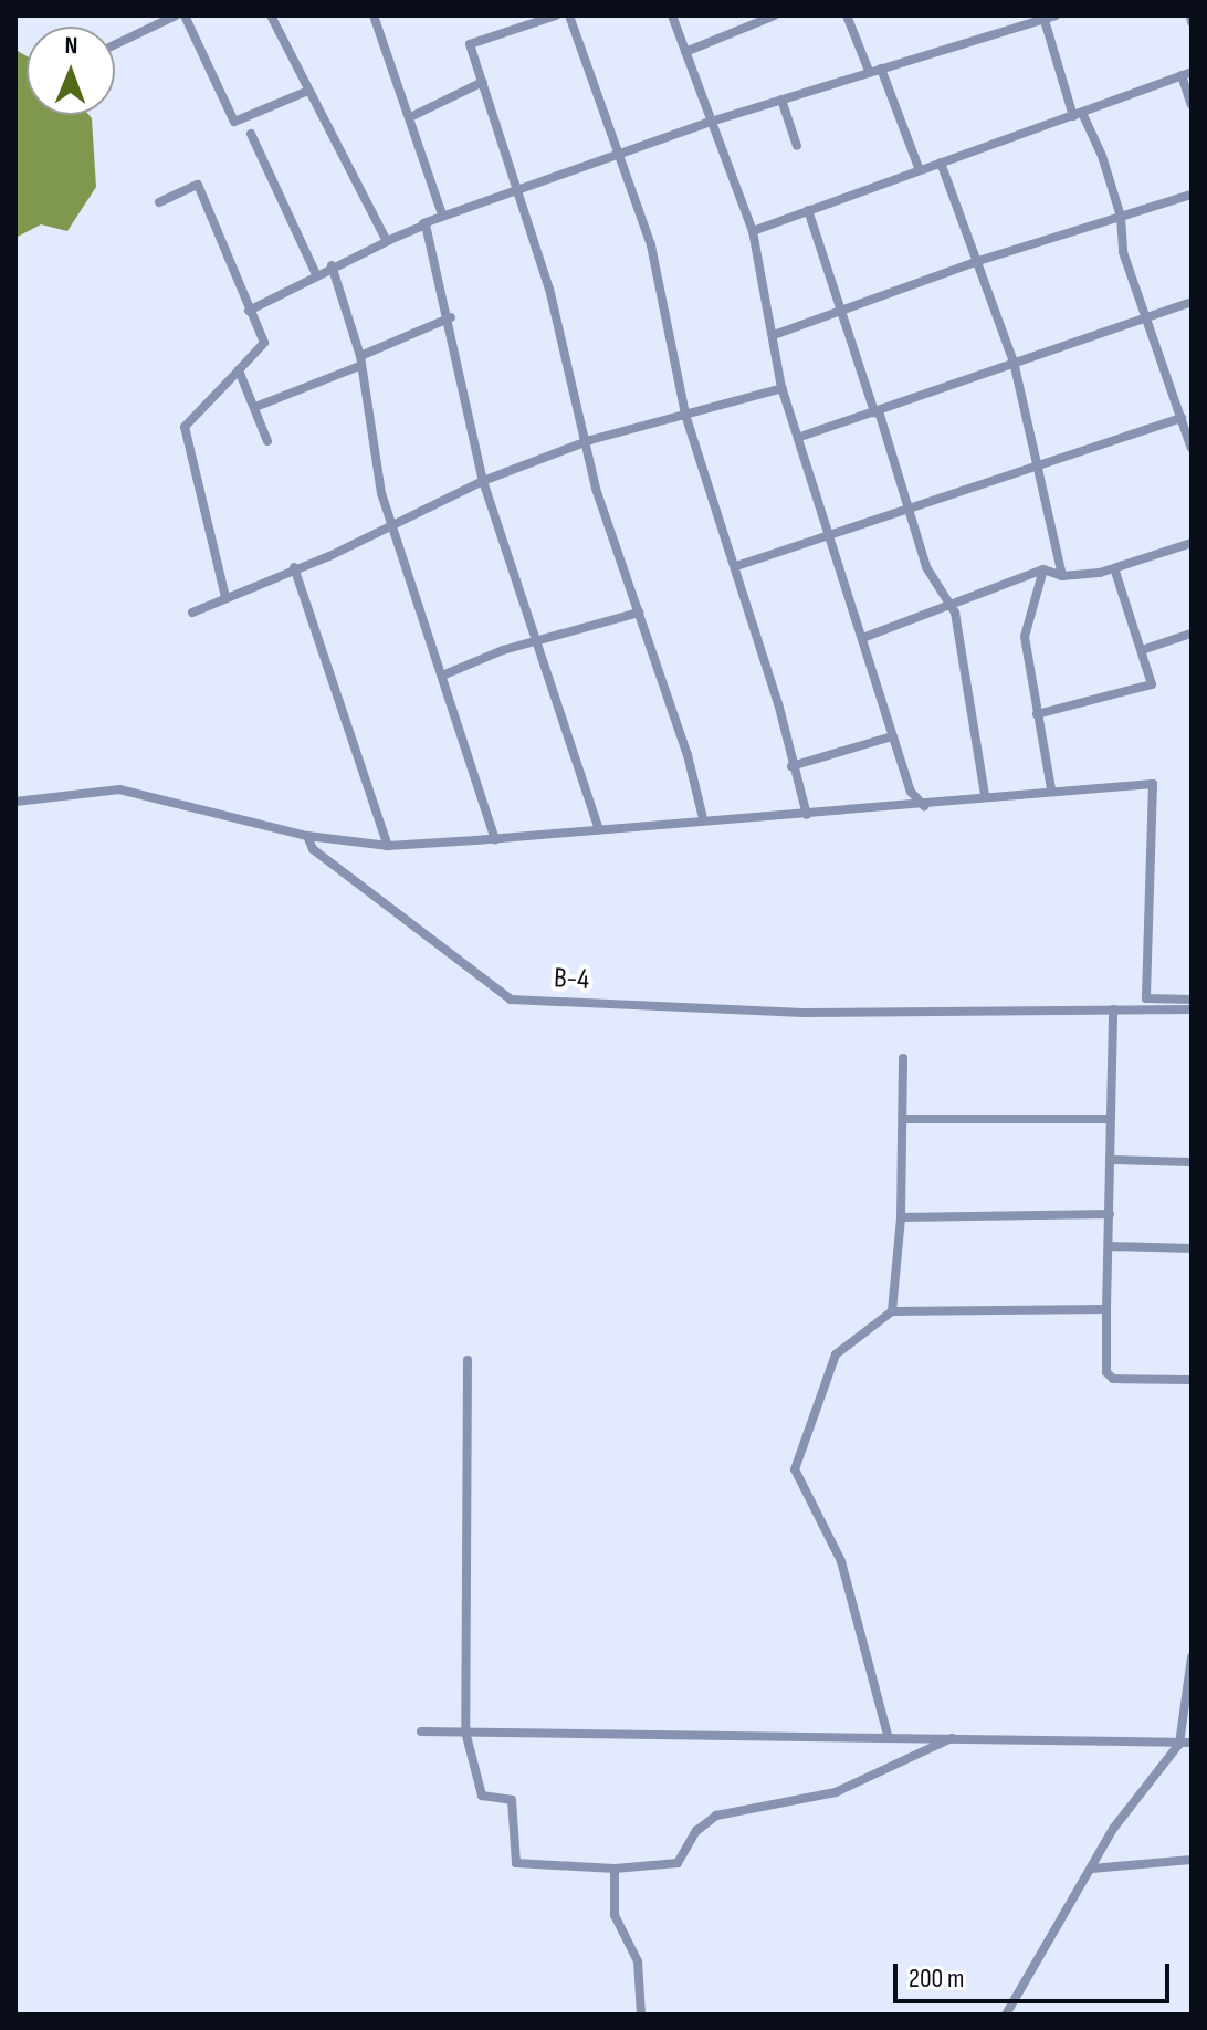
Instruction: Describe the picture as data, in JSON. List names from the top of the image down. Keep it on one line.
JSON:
{"streets":{"street":["B-4"]},"scale_bar":"200 m","north":"top"}
